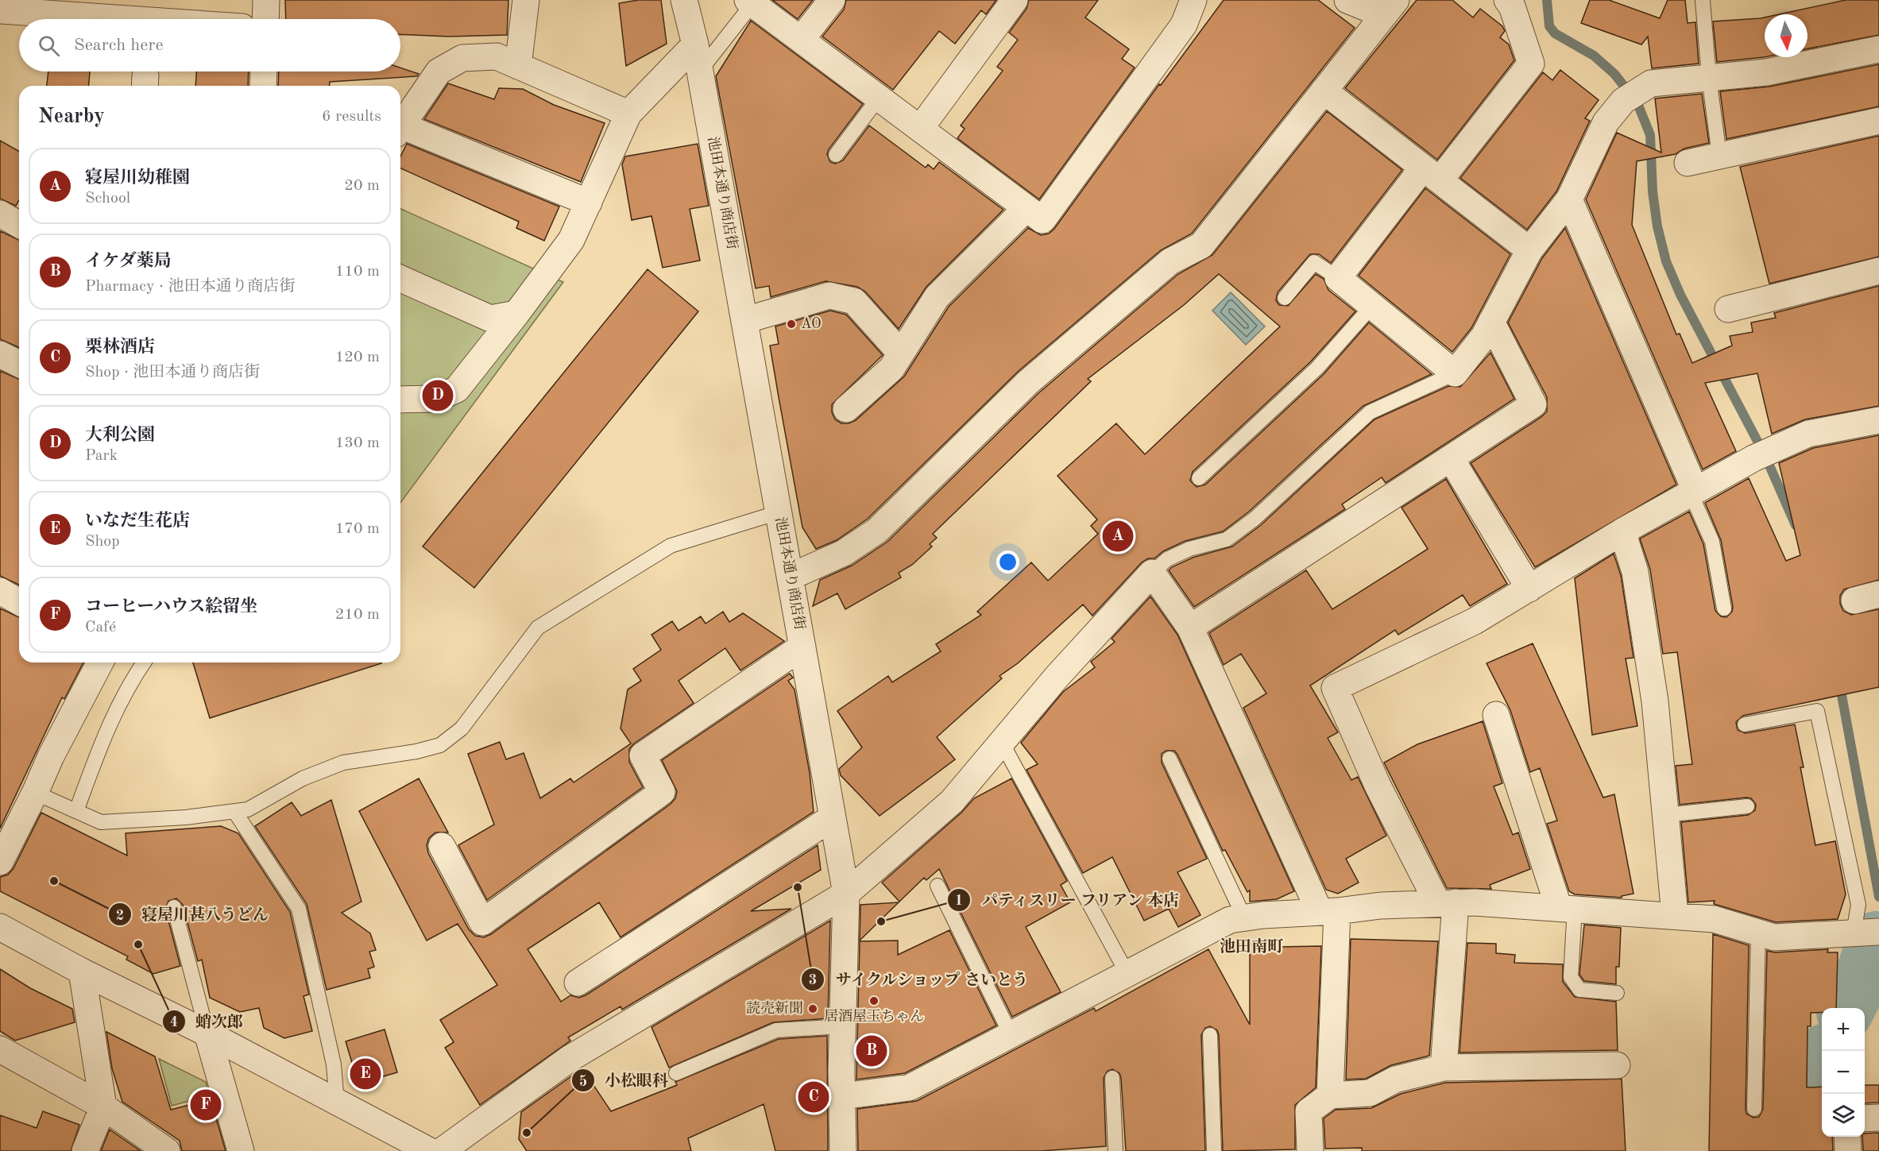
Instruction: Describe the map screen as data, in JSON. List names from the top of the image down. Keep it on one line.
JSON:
{"streets":{"street":["池田本通り商店街"]},"districts":["池田南町"],"places":["AO","寝屋川甚八うどん","サイクルショップ さいとう","パティスリー フリアン 本店","蛸次郎","居酒屋玉ちゃん","読売新聞","小松眼科"],"north":"bottom","page":{"search":"Search here","heading":["Nearby","6 results"],"list":[{"mark":"A","name":"寝屋川幼稚園","note":"School","value":"20 m"},{"mark":"B","name":"イケダ薬局","note":"Pharmacy · 池田本通り商店街","value":"110 m"},{"mark":"C","name":"栗林酒店","note":"Shop · 池田本通り商店街","value":"120 m"},{"mark":"D","name":"大利公園","note":"Park","value":"130 m"},{"mark":"E","name":"いなだ生花店","note":"Shop","value":"170 m"},{"mark":"F","name":"コーヒーハウス絵留坐","note":"Café","value":"210 m"}],"pins":["D","A","B","E","C","F"],"map_buttons":["+","−"]}}
